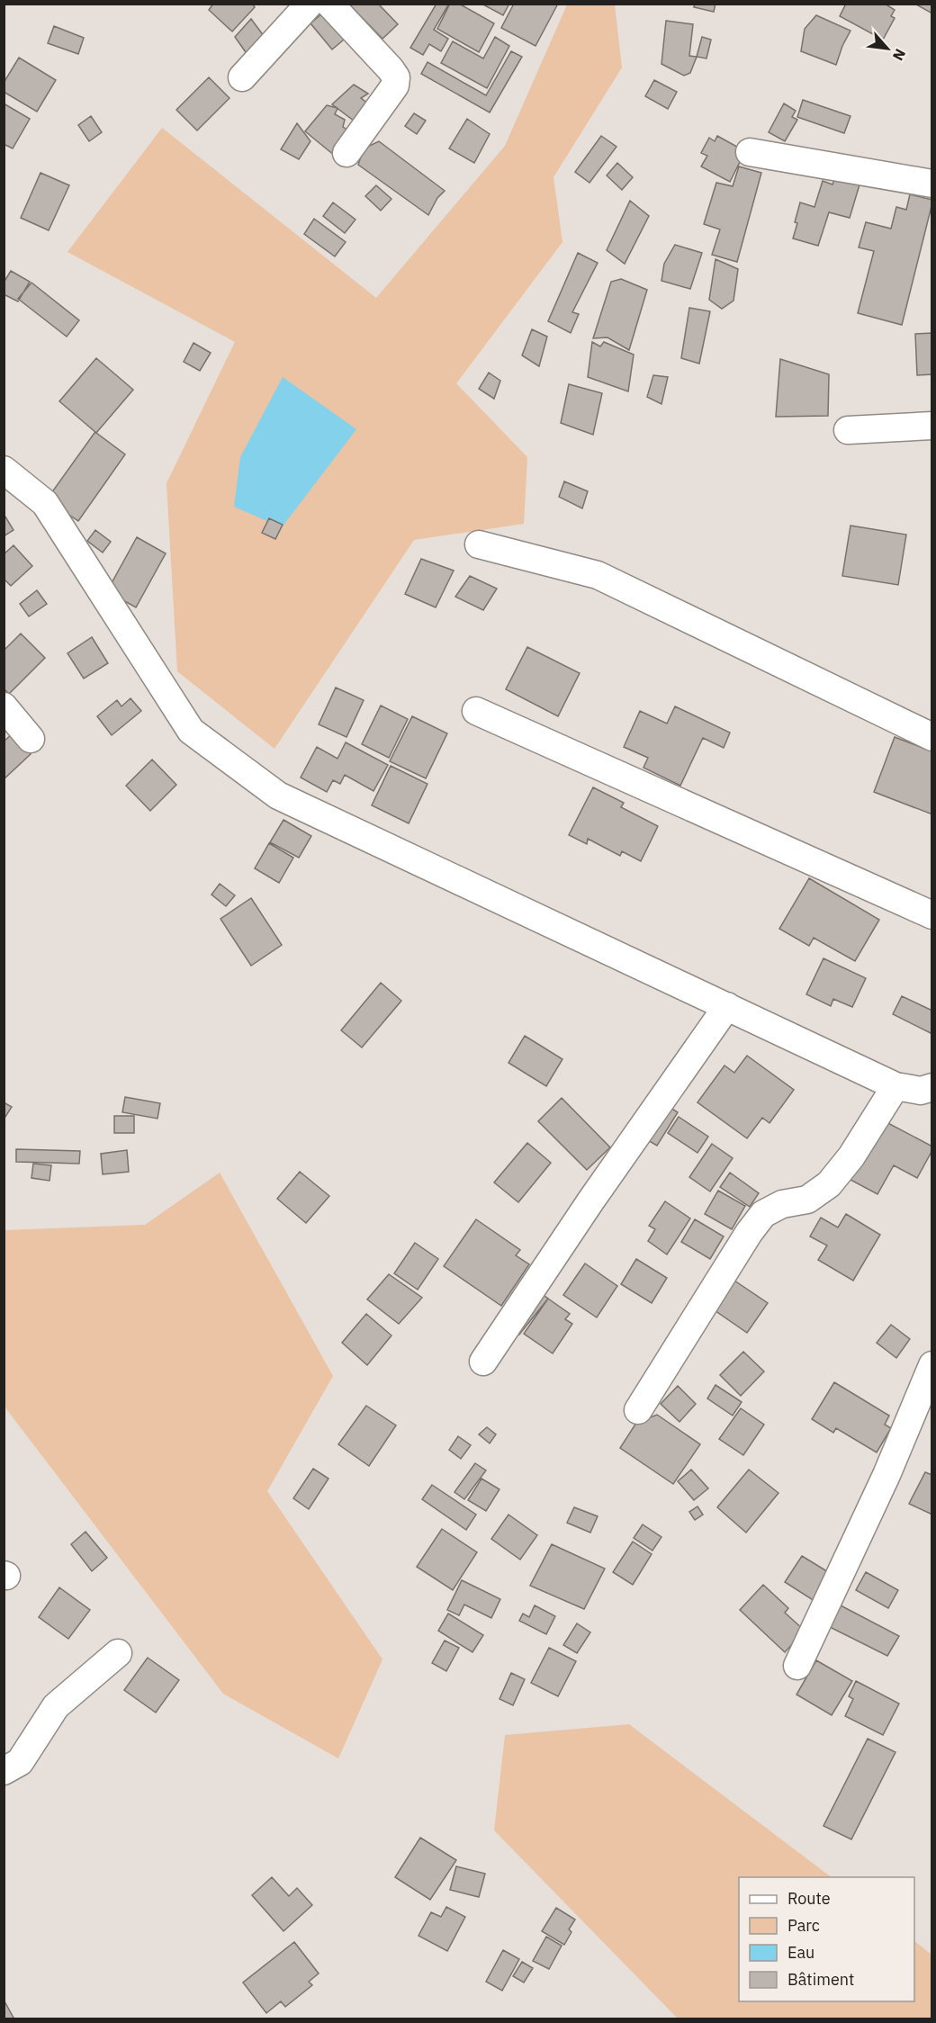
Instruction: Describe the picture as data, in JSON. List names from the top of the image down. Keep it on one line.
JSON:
{"legend":["Route","Parc","Eau","Bâtiment"],"north":"bottom right"}
